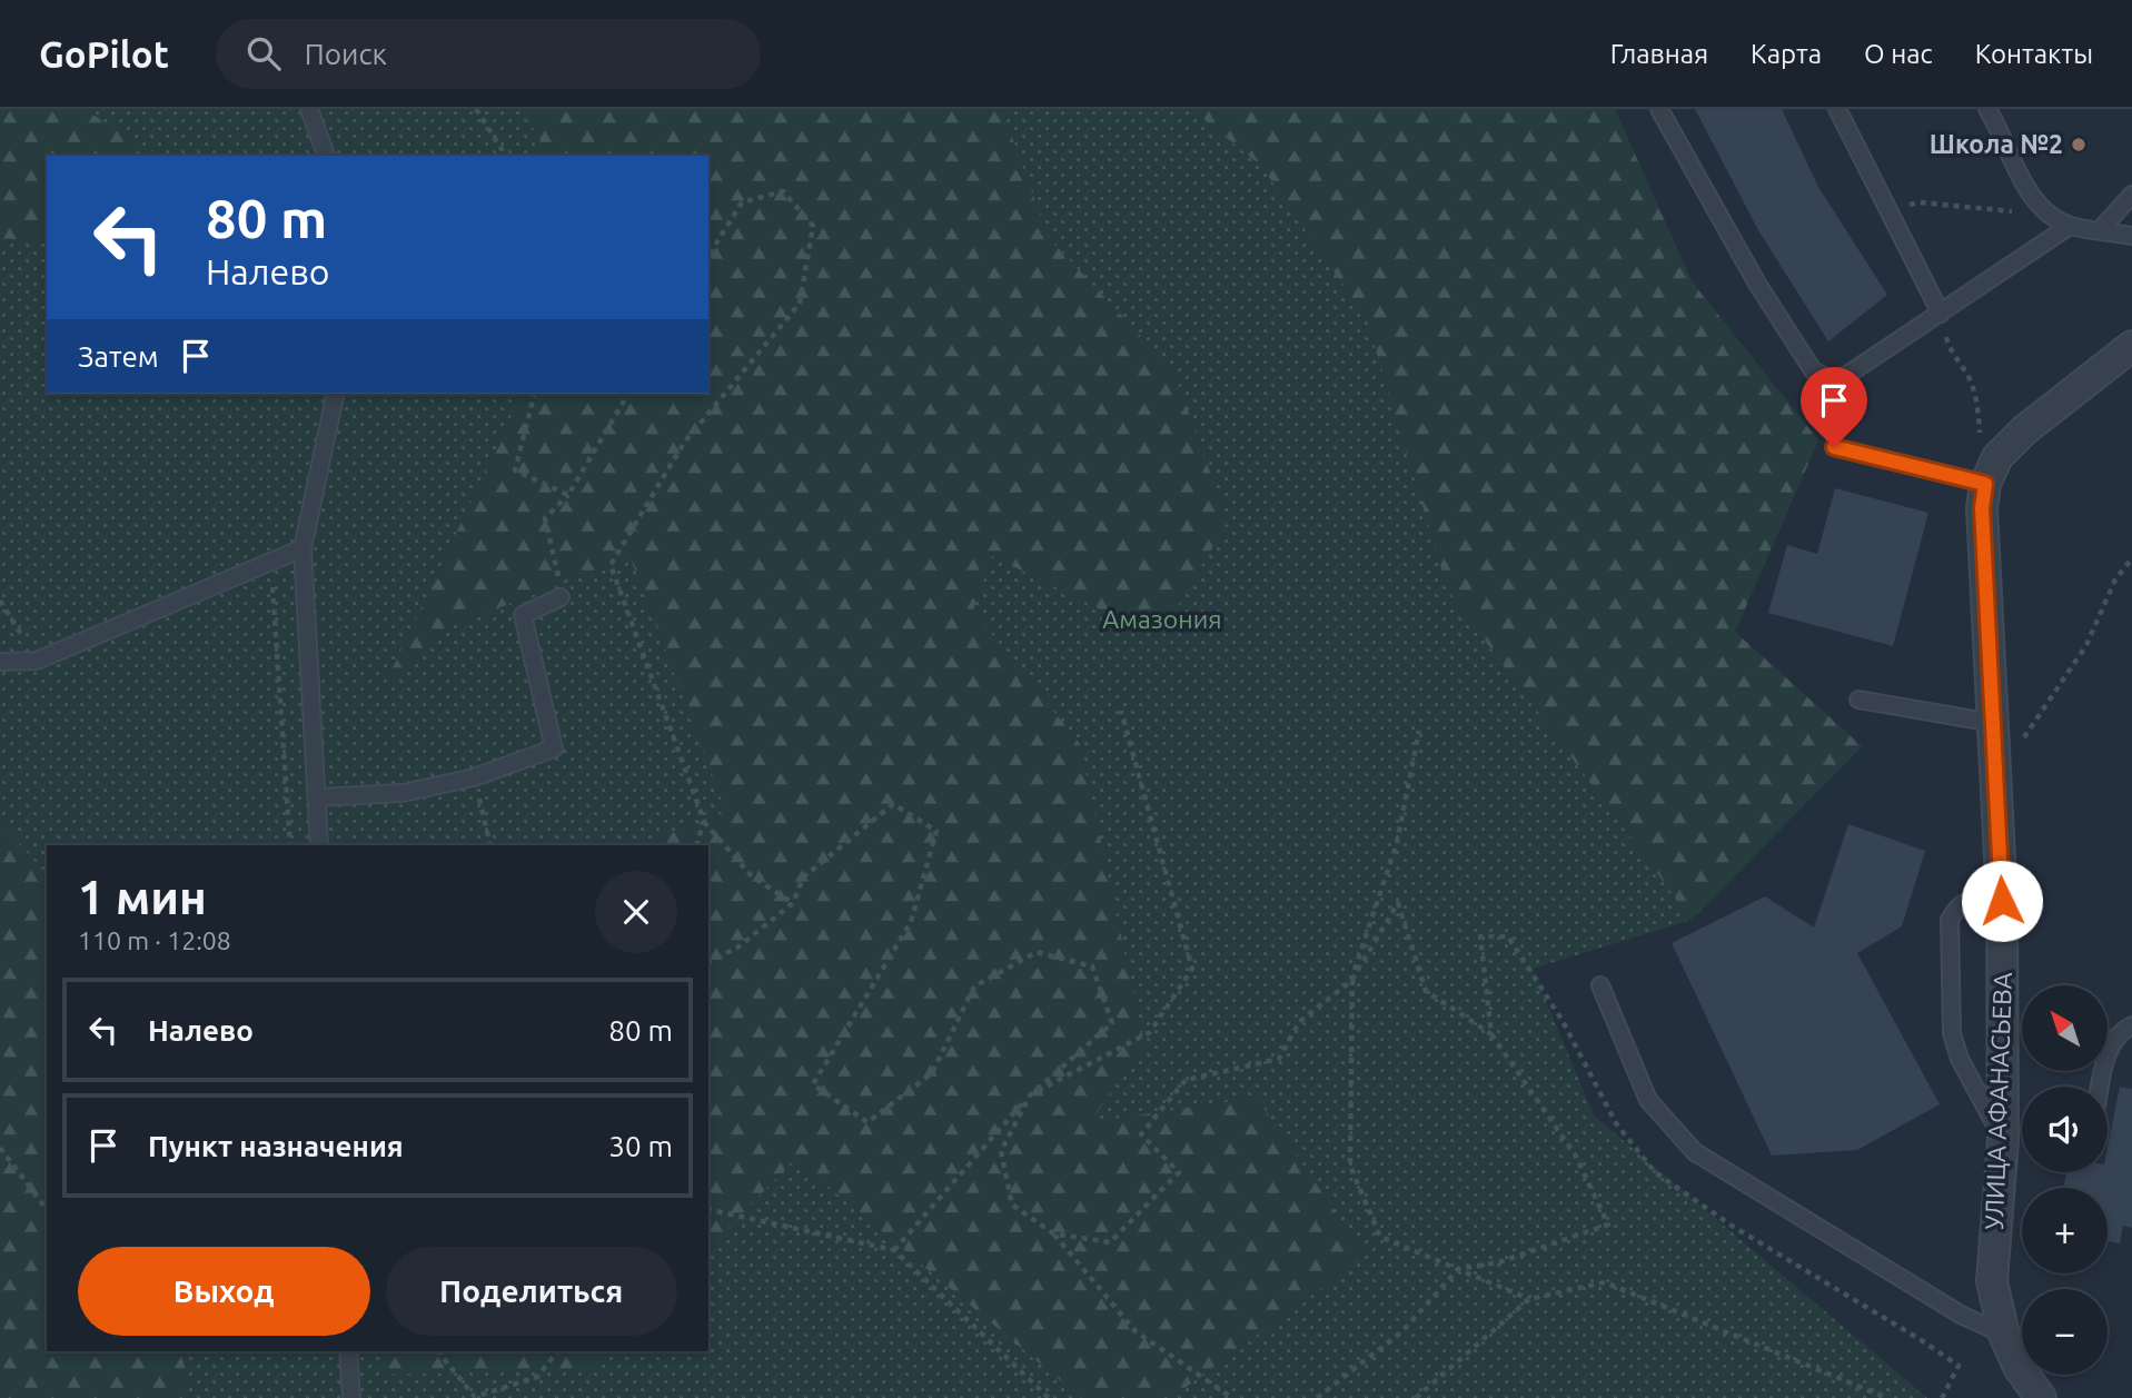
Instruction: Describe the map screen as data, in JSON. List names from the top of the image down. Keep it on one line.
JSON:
{"streets":{"street":["УЛИЦА АФАНАСЬЕВА"]},"parks":["Амазония"],"places":["Школа №2"],"north":"top left","page":{"header":"GoPilot","search":"Поиск","nav":["Главная","Карта","О нас","Контакты"],"turn":["80 m","Налево"],"then":"Затем","heading":["1 мин","110 m · 12:08"],"list":[{"name":"Налево","value":"80 m"},{"name":"Пункт назначения","value":"30 m"}],"map_buttons":["+","−"],"buttons":["Выход","Поделиться"]}}
